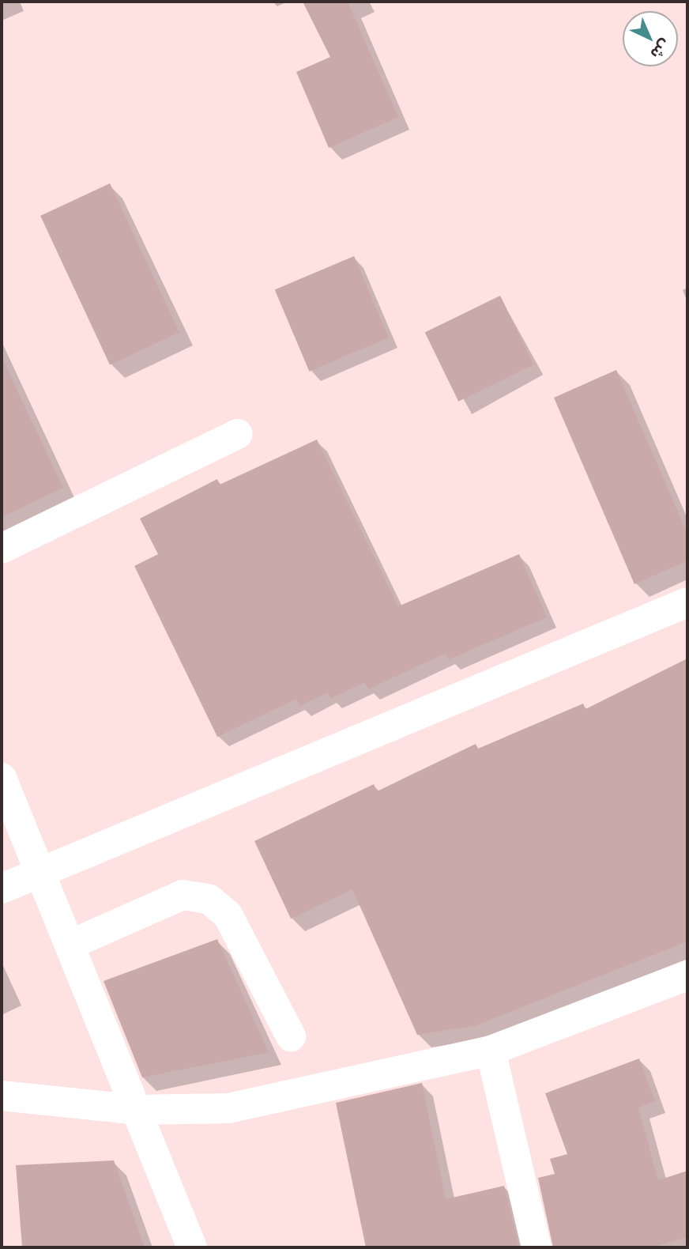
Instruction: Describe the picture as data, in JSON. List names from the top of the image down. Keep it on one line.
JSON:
{"north":"bottom right"}
